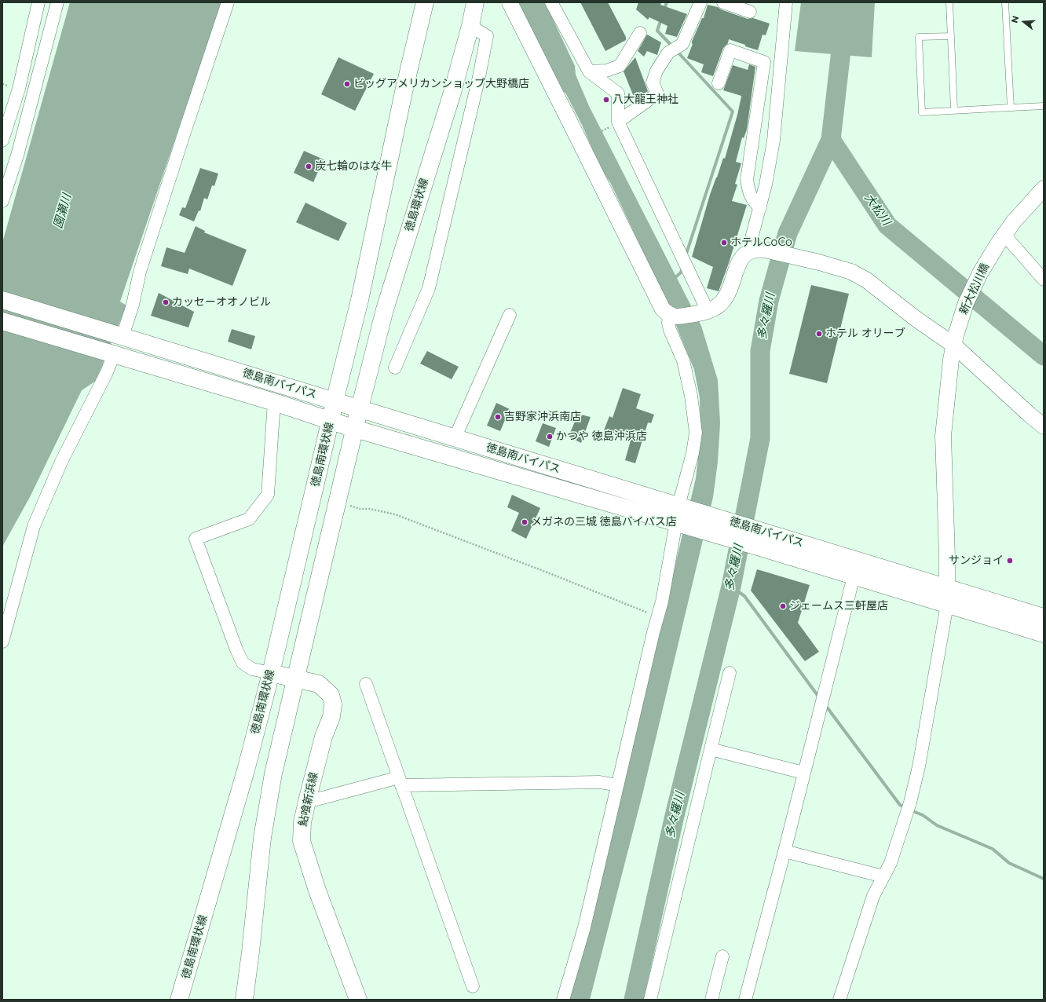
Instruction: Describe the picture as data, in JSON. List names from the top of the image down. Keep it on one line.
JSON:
{"streets":{"main road":["徳島環状線","徳島南バイパス","徳島南環状線","鮎喰新浜線"],"street":["新大松川橋"]},"crossings":[["徳島環状線","徳島南バイパス"],["新大松川橋","徳島南バイパス"],["徳島南バイパス","徳島南環状線"],["徳島南環状線","鮎喰新浜線"]],"water":["大松川","園瀬川","多々羅川"],"places":["ビッグアメリカンショップ大野橋店","八大龍王神社","炭七輪のはな牛","ホテルCoCo","カッセーオオノビル","ホテル オリーブ","吉野家沖浜南店","かつや 徳島沖浜店","メガネの三城 徳島バイパス店","サンジョイ","ジェームス三軒屋店"],"north":"left"}
